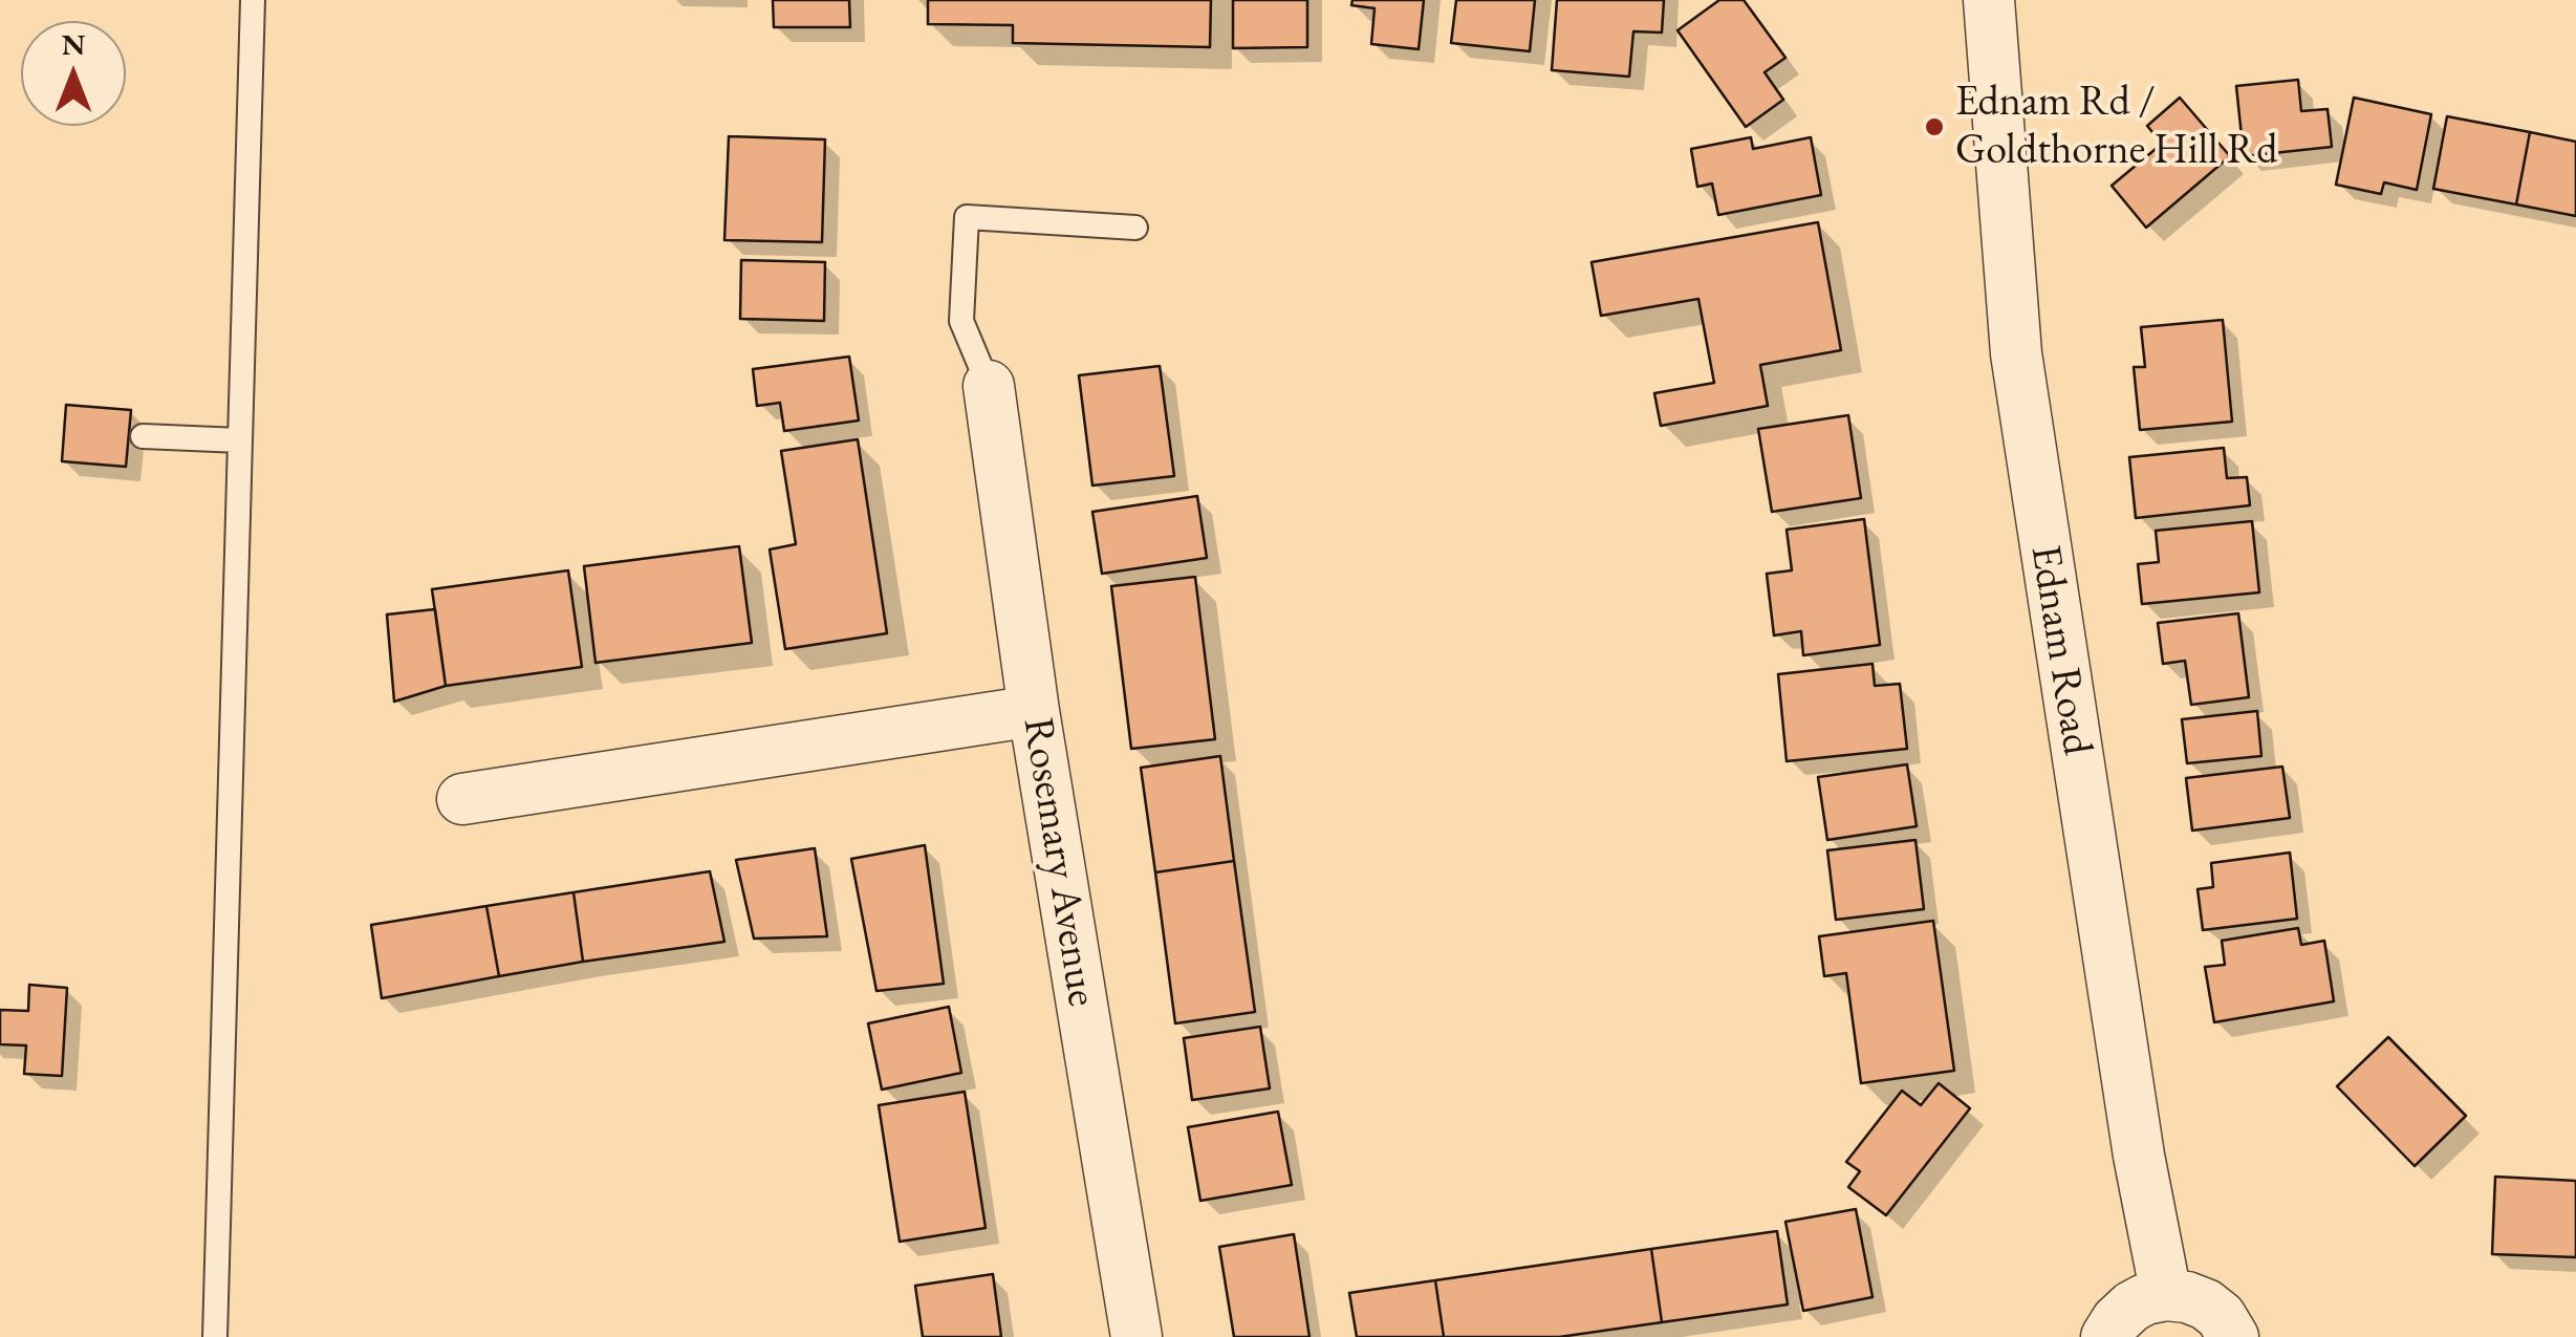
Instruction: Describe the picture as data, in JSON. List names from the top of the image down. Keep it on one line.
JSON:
{"streets":{"street":["Ednam Road","Rosemary Avenue"]},"places":["Ednam Rd / Goldthorne Hill Rd"],"north":"top"}
